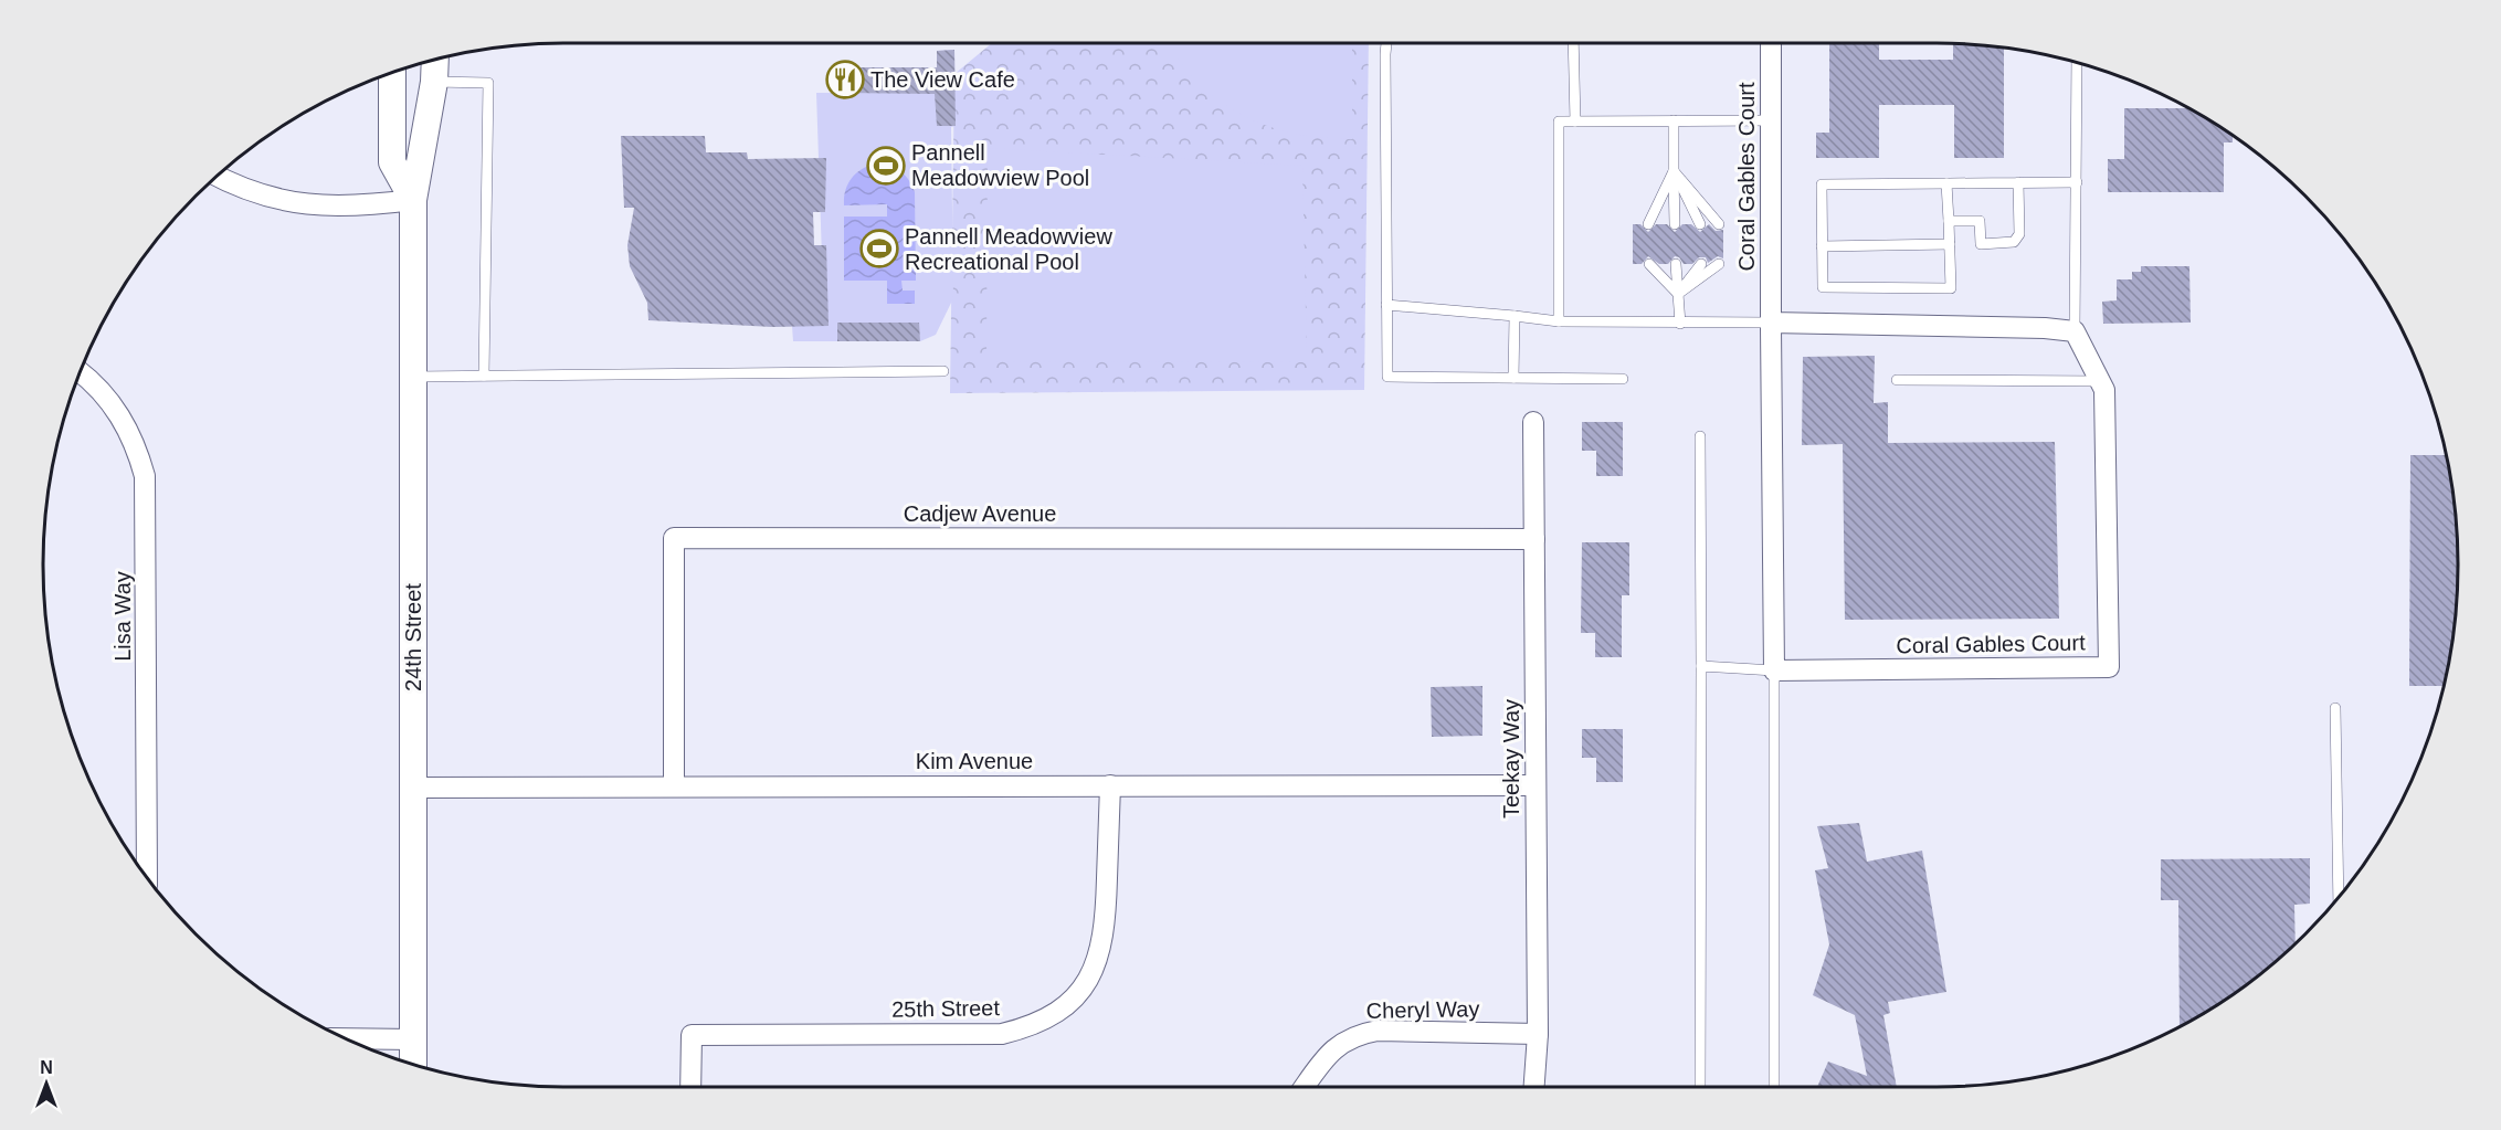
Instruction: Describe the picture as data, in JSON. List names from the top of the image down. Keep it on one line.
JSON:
{"streets":{"street":["Coral Gables Court","Cadjew Avenue","Lisa Way","24th Street","Teekay Way","Kim Avenue","25th Street","Cheryl Way"]},"crossings":[["Cadjew Avenue","Teekay Way"],["Cadjew Avenue","Kim Avenue"],["24th Street","Kim Avenue"],["Teekay Way","Kim Avenue"],["Teekay Way","Cheryl Way"],["Kim Avenue","25th Street"]],"places":{"restaurant":["The View Cafe"],"sports":["Pannell Meadowview Pool","Pannell Meadowview Recreational Pool"]},"north":"top"}
